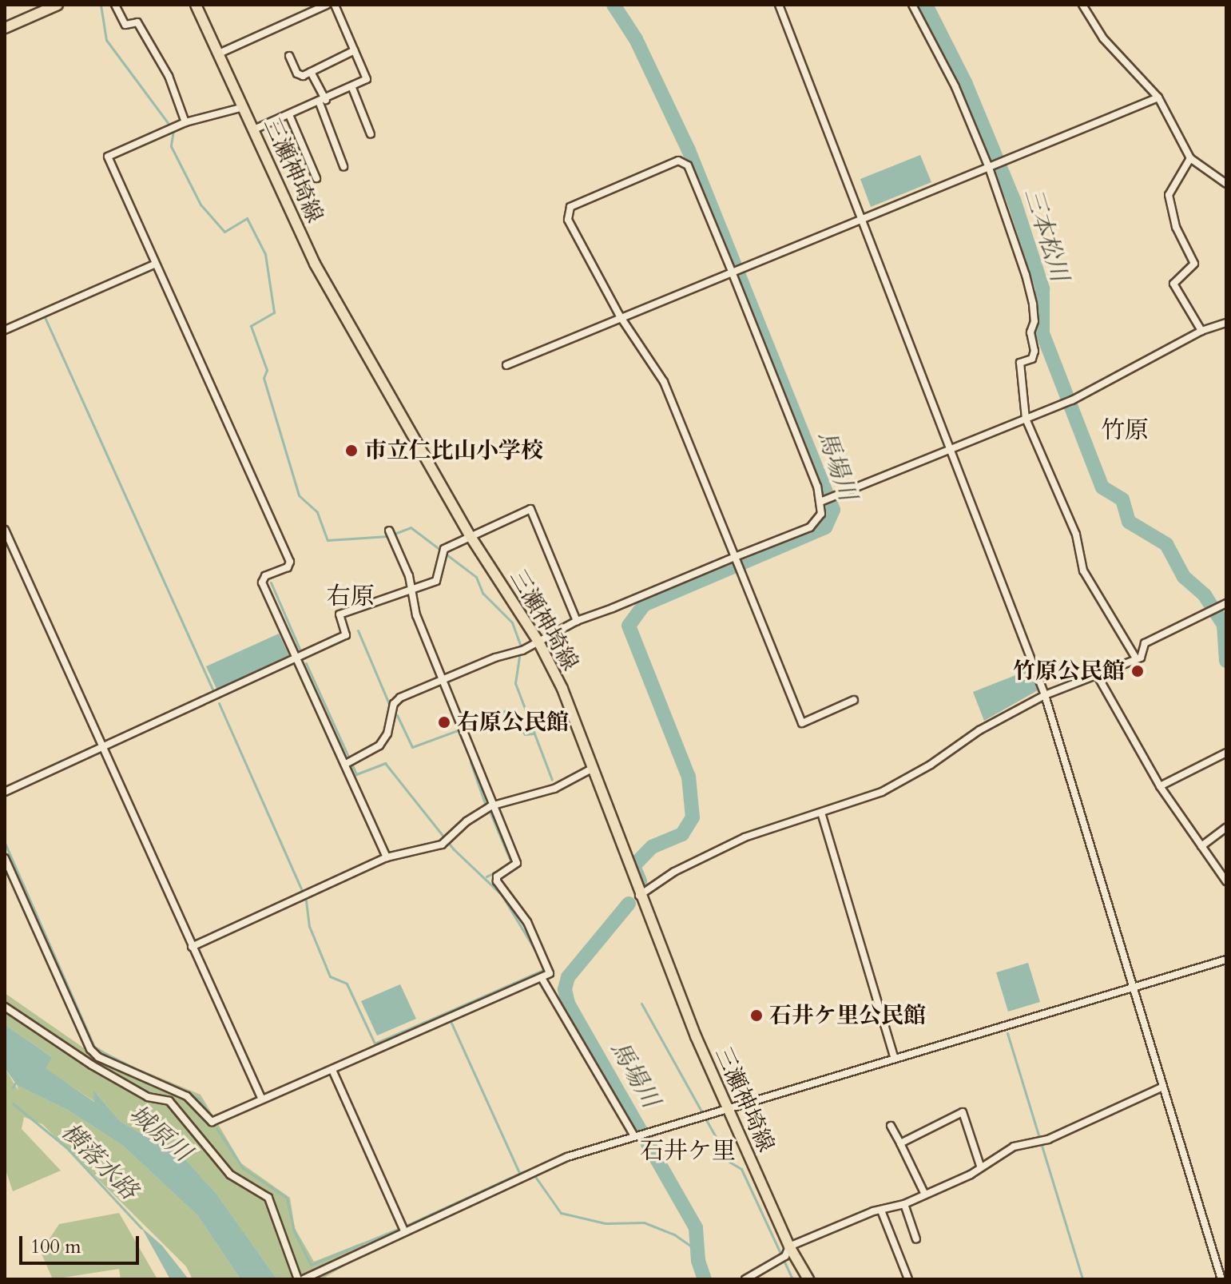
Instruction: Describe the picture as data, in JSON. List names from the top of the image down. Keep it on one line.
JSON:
{"streets":{"main road":["三瀬神埼線"]},"districts":["竹原","右原","石井ケ里"],"water":["三本松川","馬場川","城原川","横落水路"],"places":["市立仁比山小学校","竹原公民館","右原公民館","石井ケ里公民館"],"scale_bar":"100 m"}
